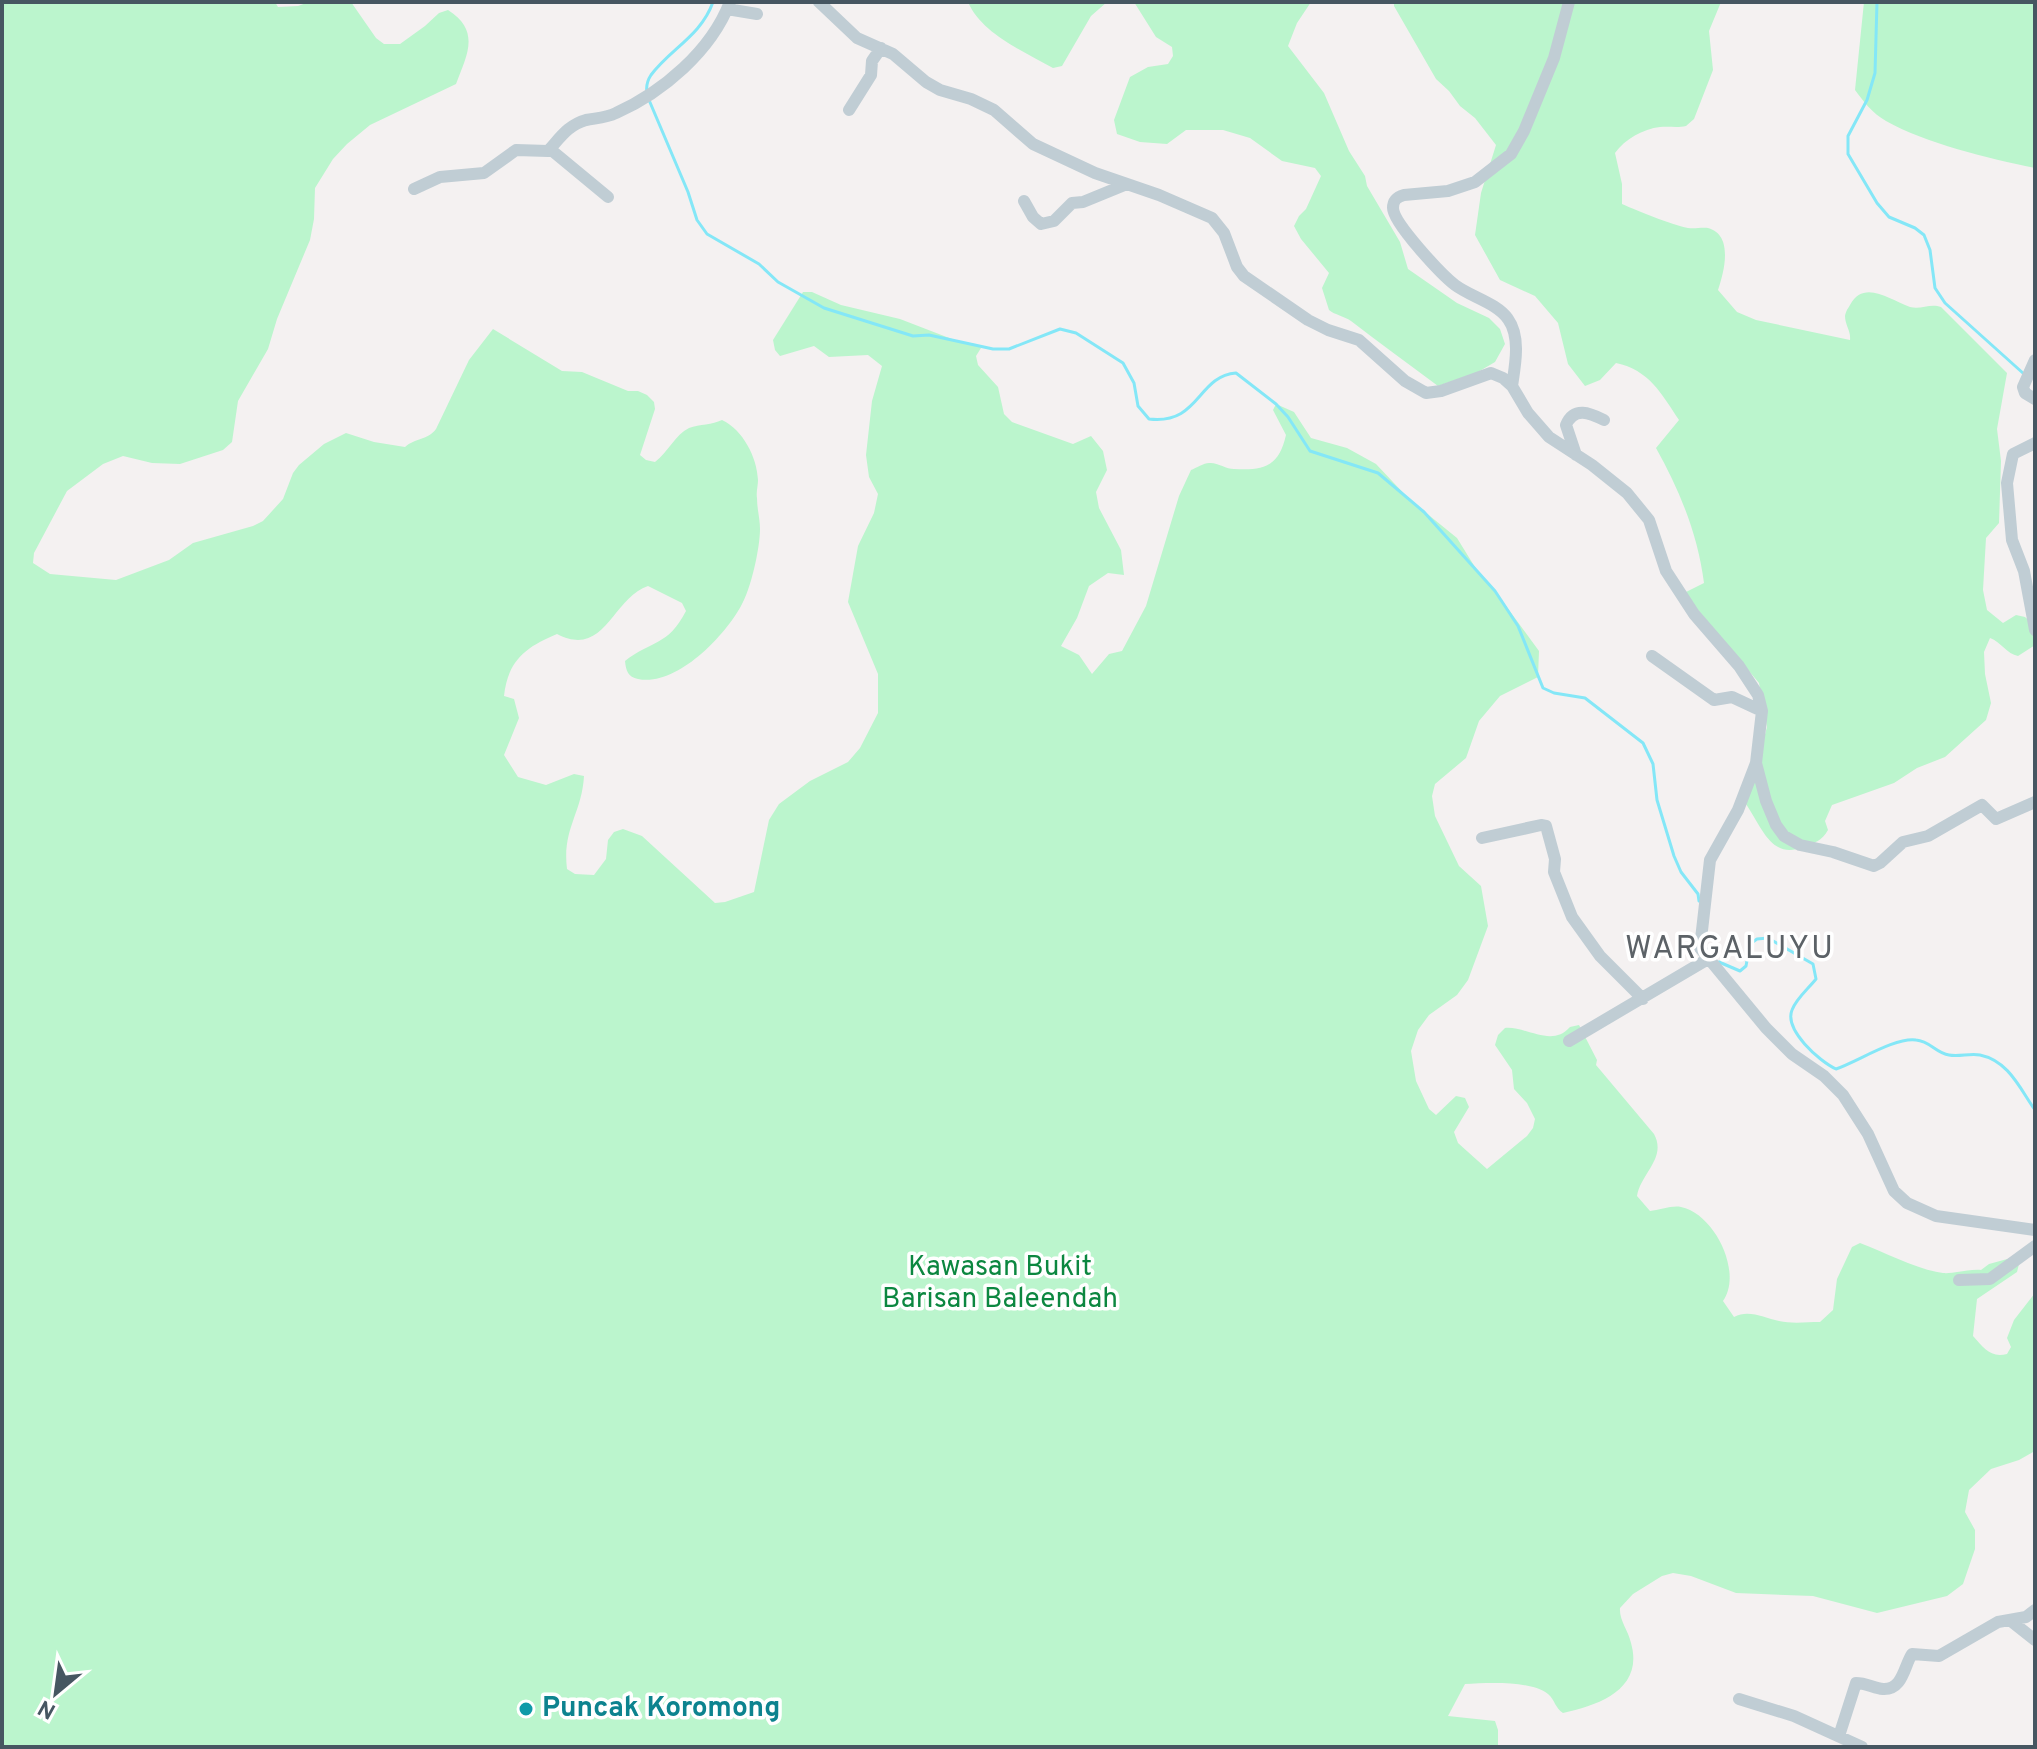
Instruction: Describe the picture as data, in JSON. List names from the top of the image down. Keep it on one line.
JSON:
{"districts":["WARGALUYU"],"parks":["Kawasan Bukit Barisan Baleendah"],"places":["Puncak Koromong"],"north":"bottom left"}
